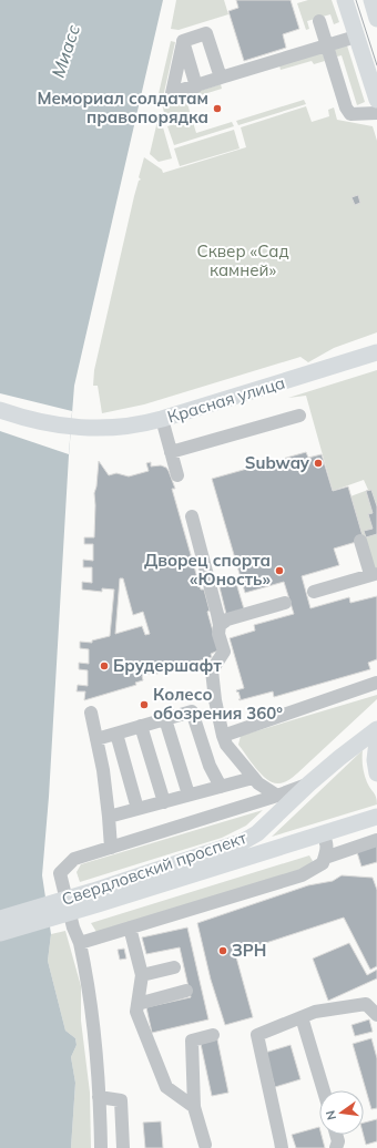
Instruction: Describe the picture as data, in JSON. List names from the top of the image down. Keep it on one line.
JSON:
{"streets":{"main road":["Красная улица","Свердловский проспект"]},"water":["Миасс"],"parks":["Сквер «Сад камней»"],"places":["Мемориал солдатам правопорядка","Subway","Дворец спорта «Юность»","Брудершафт","Колесо обозрения 360°","ЗРН"],"north":"left"}
